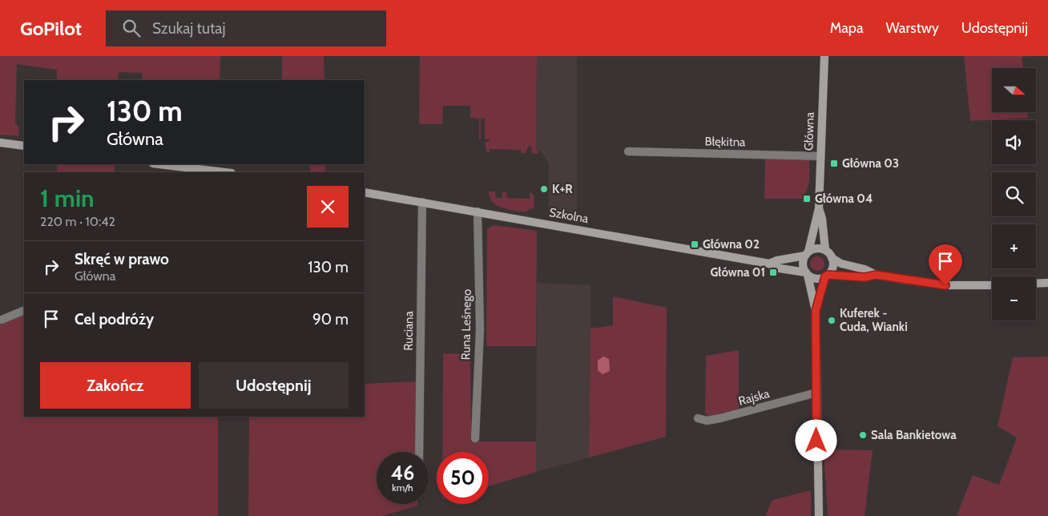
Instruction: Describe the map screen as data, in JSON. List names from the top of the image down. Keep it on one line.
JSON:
{"streets":{"street":["Główna","Błękitna","Szkolna","Runa Leśnego","Ruciana","Rajska"]},"crossings":[["Główna","Błękitna"],["Główna","Szkolna"],["Szkolna","Runa Leśnego"],["Szkolna","Ruciana"]],"places":{"transit":["Główna 03","Główna 04","Główna 02","Główna 01"],"other":["K+R","Kuferek - Cuda, Wianki","Sala Bankietowa"]},"north":"right","page":{"header":"GoPilot","search":"Szukaj tutaj","nav":["Mapa","Warstwy","Udostępnij"],"map_buttons":["+","−"],"turn":["130 m","Główna"],"heading":["1 min","220 m · 10:42"],"list":[{"name":"Skręć w prawo","note":"Główna","value":"130 m"},{"name":"Cel podróży","value":"90 m"}],"buttons":["Zakończ","Udostępnij"],"speed":"46 km/h","limit":"50"}}
